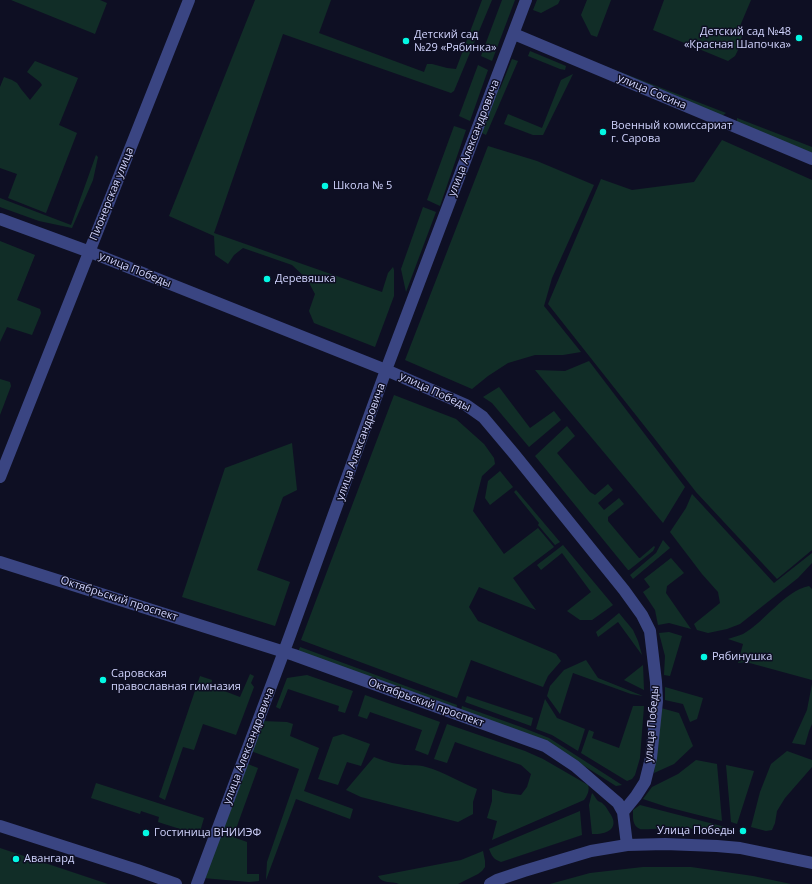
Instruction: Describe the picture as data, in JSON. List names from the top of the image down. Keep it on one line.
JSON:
{"streets":{"street":["улица Сосина","улица Александровича","Пионерская улица","улица Победы","Октябрьский проспект"]},"crossings":[["улица Сосина","улица Александровича"],["улица Александровича","улица Победы"],["улица Александровича","Октябрьский проспект"],["Пионерская улица","улица Победы"],["улица Победы","Октябрьский проспект"]],"places":["Детский сад №48 «Красная Шапочка»","Детский сад №29 «Рябинка»","Военный комиссариат г. Сарова","Школа № 5","Деревяшка","Рябинушка","Саровская православная гимназия","Улица Победы","Гостиница ВНИИЭФ","Авангард"]}
